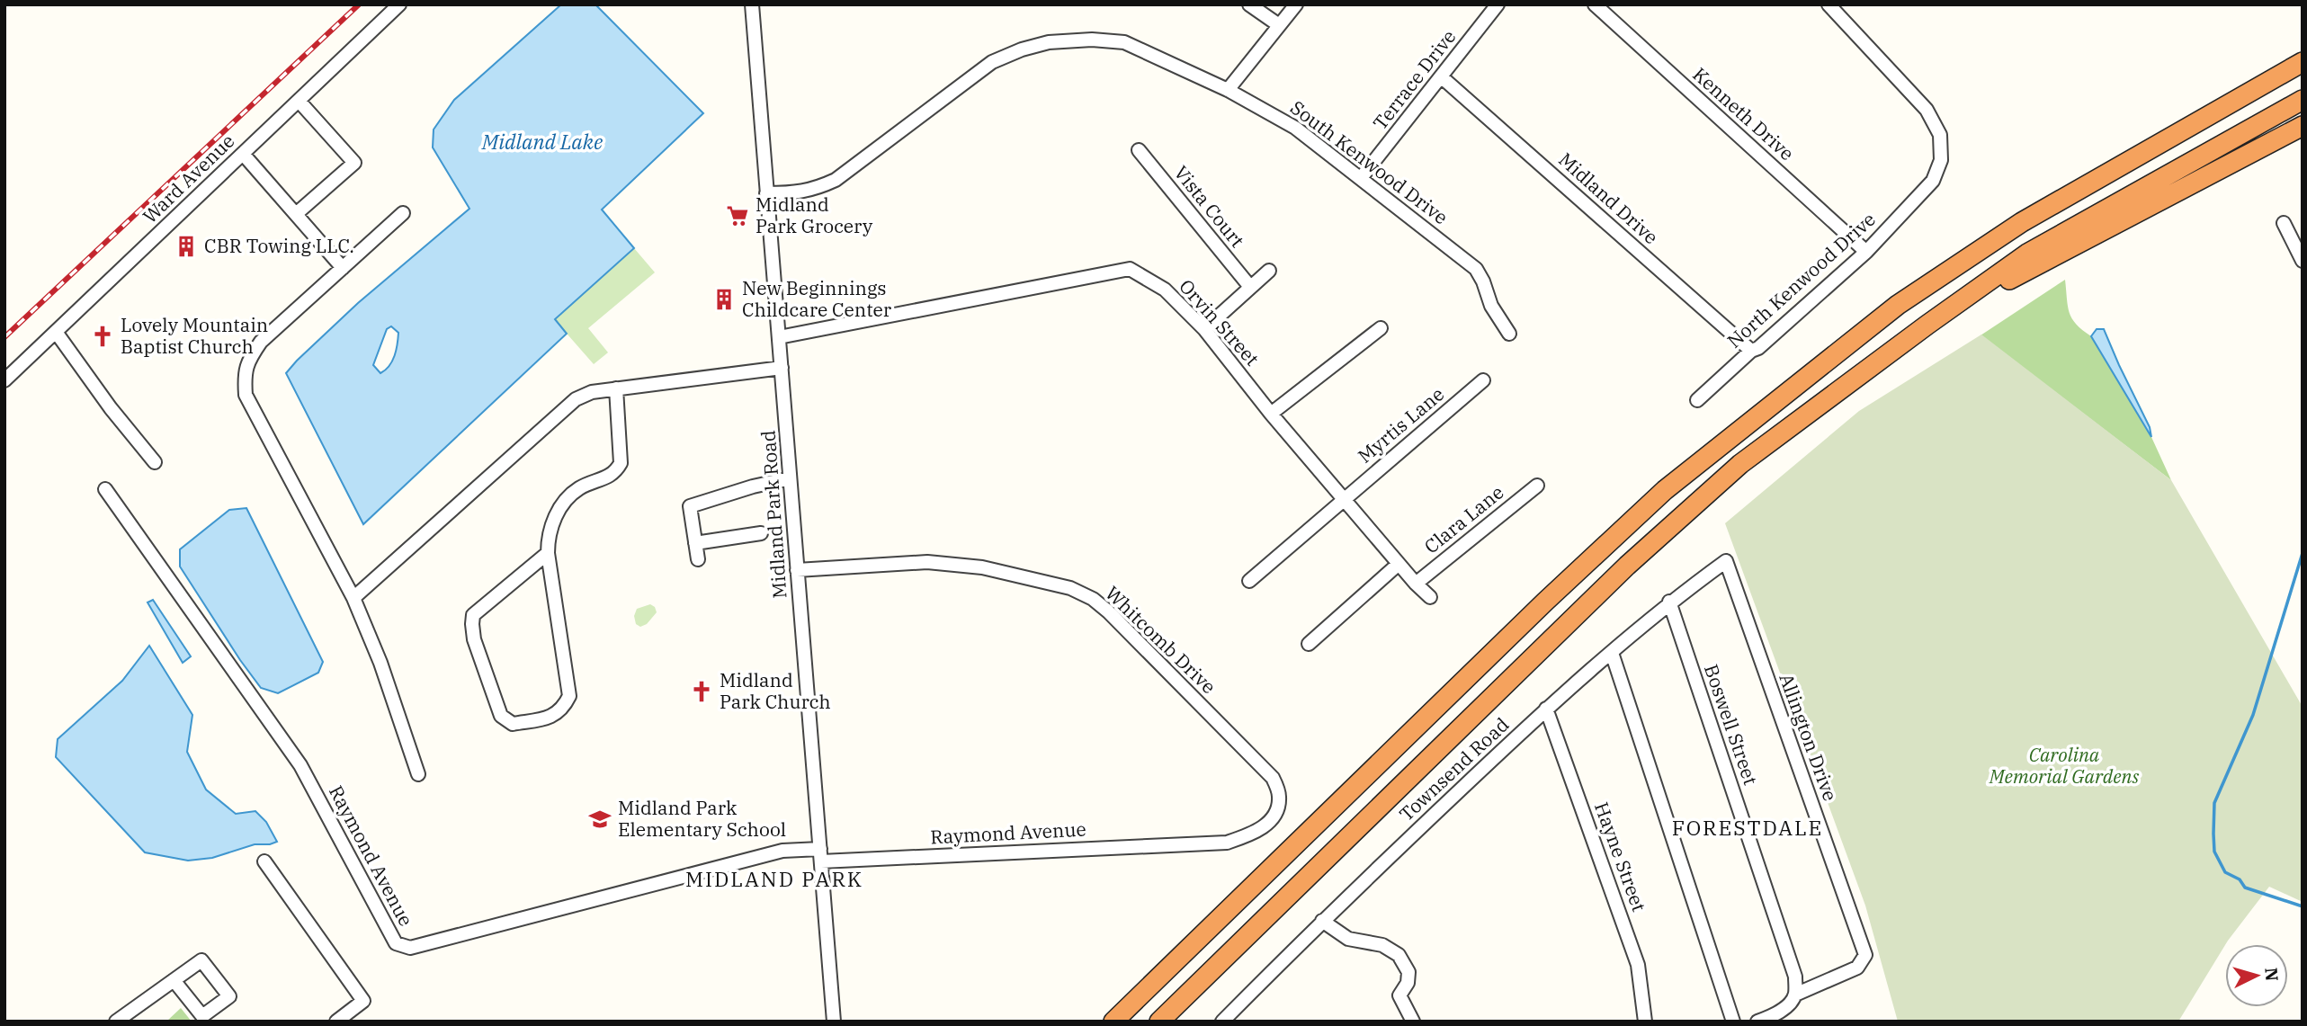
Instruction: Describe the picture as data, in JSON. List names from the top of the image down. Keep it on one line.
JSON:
{"streets":{"street":["Terrace Drive","Kenneth Drive","South Kenwood Drive","Ward Avenue","Midland Drive","Vista Court","North Kenwood Drive","Orvin Street","Myrtis Lane","Midland Park Road","Clara Lane","Whitcomb Drive","Boswell Street","Allington Drive","Townsend Road","Raymond Avenue","Hayne Street"]},"crossings":[["Terrace Drive","South Kenwood Drive"],["Terrace Drive","Midland Drive"],["Kenneth Drive","North Kenwood Drive"],["South Kenwood Drive","Midland Park Road"],["Midland Drive","North Kenwood Drive"],["Orvin Street","Myrtis Lane"],["Orvin Street","Midland Park Road"],["Orvin Street","Clara Lane"],["Midland Park Road","Whitcomb Drive"],["Midland Park Road","Raymond Avenue"],["Whitcomb Drive","Raymond Avenue"],["Boswell Street","Allington Drive"],["Boswell Street","Townsend Road"],["Allington Drive","Townsend Road"],["Townsend Road","Hayne Street"]],"districts":["FORESTDALE","MIDLAND PARK"],"water":["Midland Lake"],"parks":["Carolina Memorial Gardens"],"places":{"supermarket":["Midland Park Grocery"],"building":["CBR Towing LLC.","New Beginnings Childcare Center"],"church":["Lovely Mountain Baptist Church","Midland Park Church"],"school or university":["Midland Park Elementary School"]},"north":"right"}
